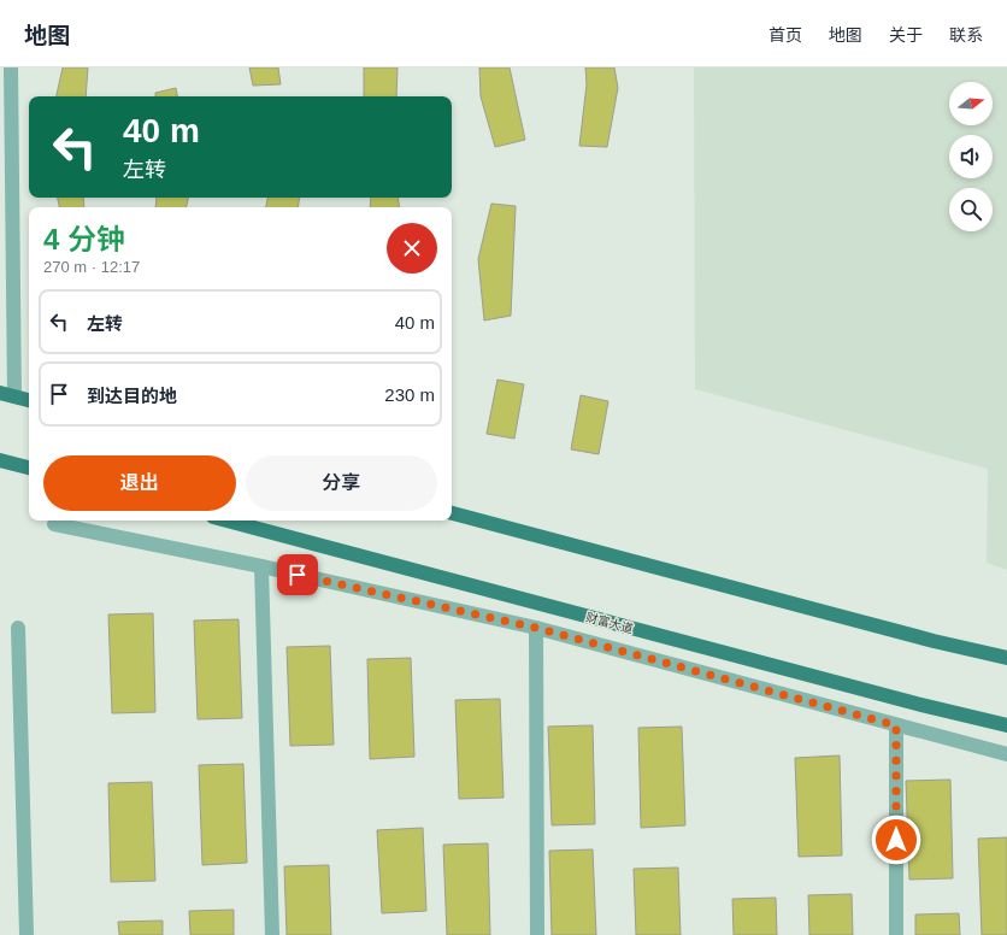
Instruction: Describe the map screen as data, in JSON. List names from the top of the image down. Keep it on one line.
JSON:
{"streets":{"main road":["财富大道"]},"north":"right","page":{"header":"地图","nav":["首页","地图","关于","联系"],"turn":["40 m","左转"],"heading":["4 分钟","270 m · 12:17"],"list":[{"name":"左转","value":"40 m"},{"name":"到达目的地","value":"230 m"}],"buttons":["退出","分享"]}}
